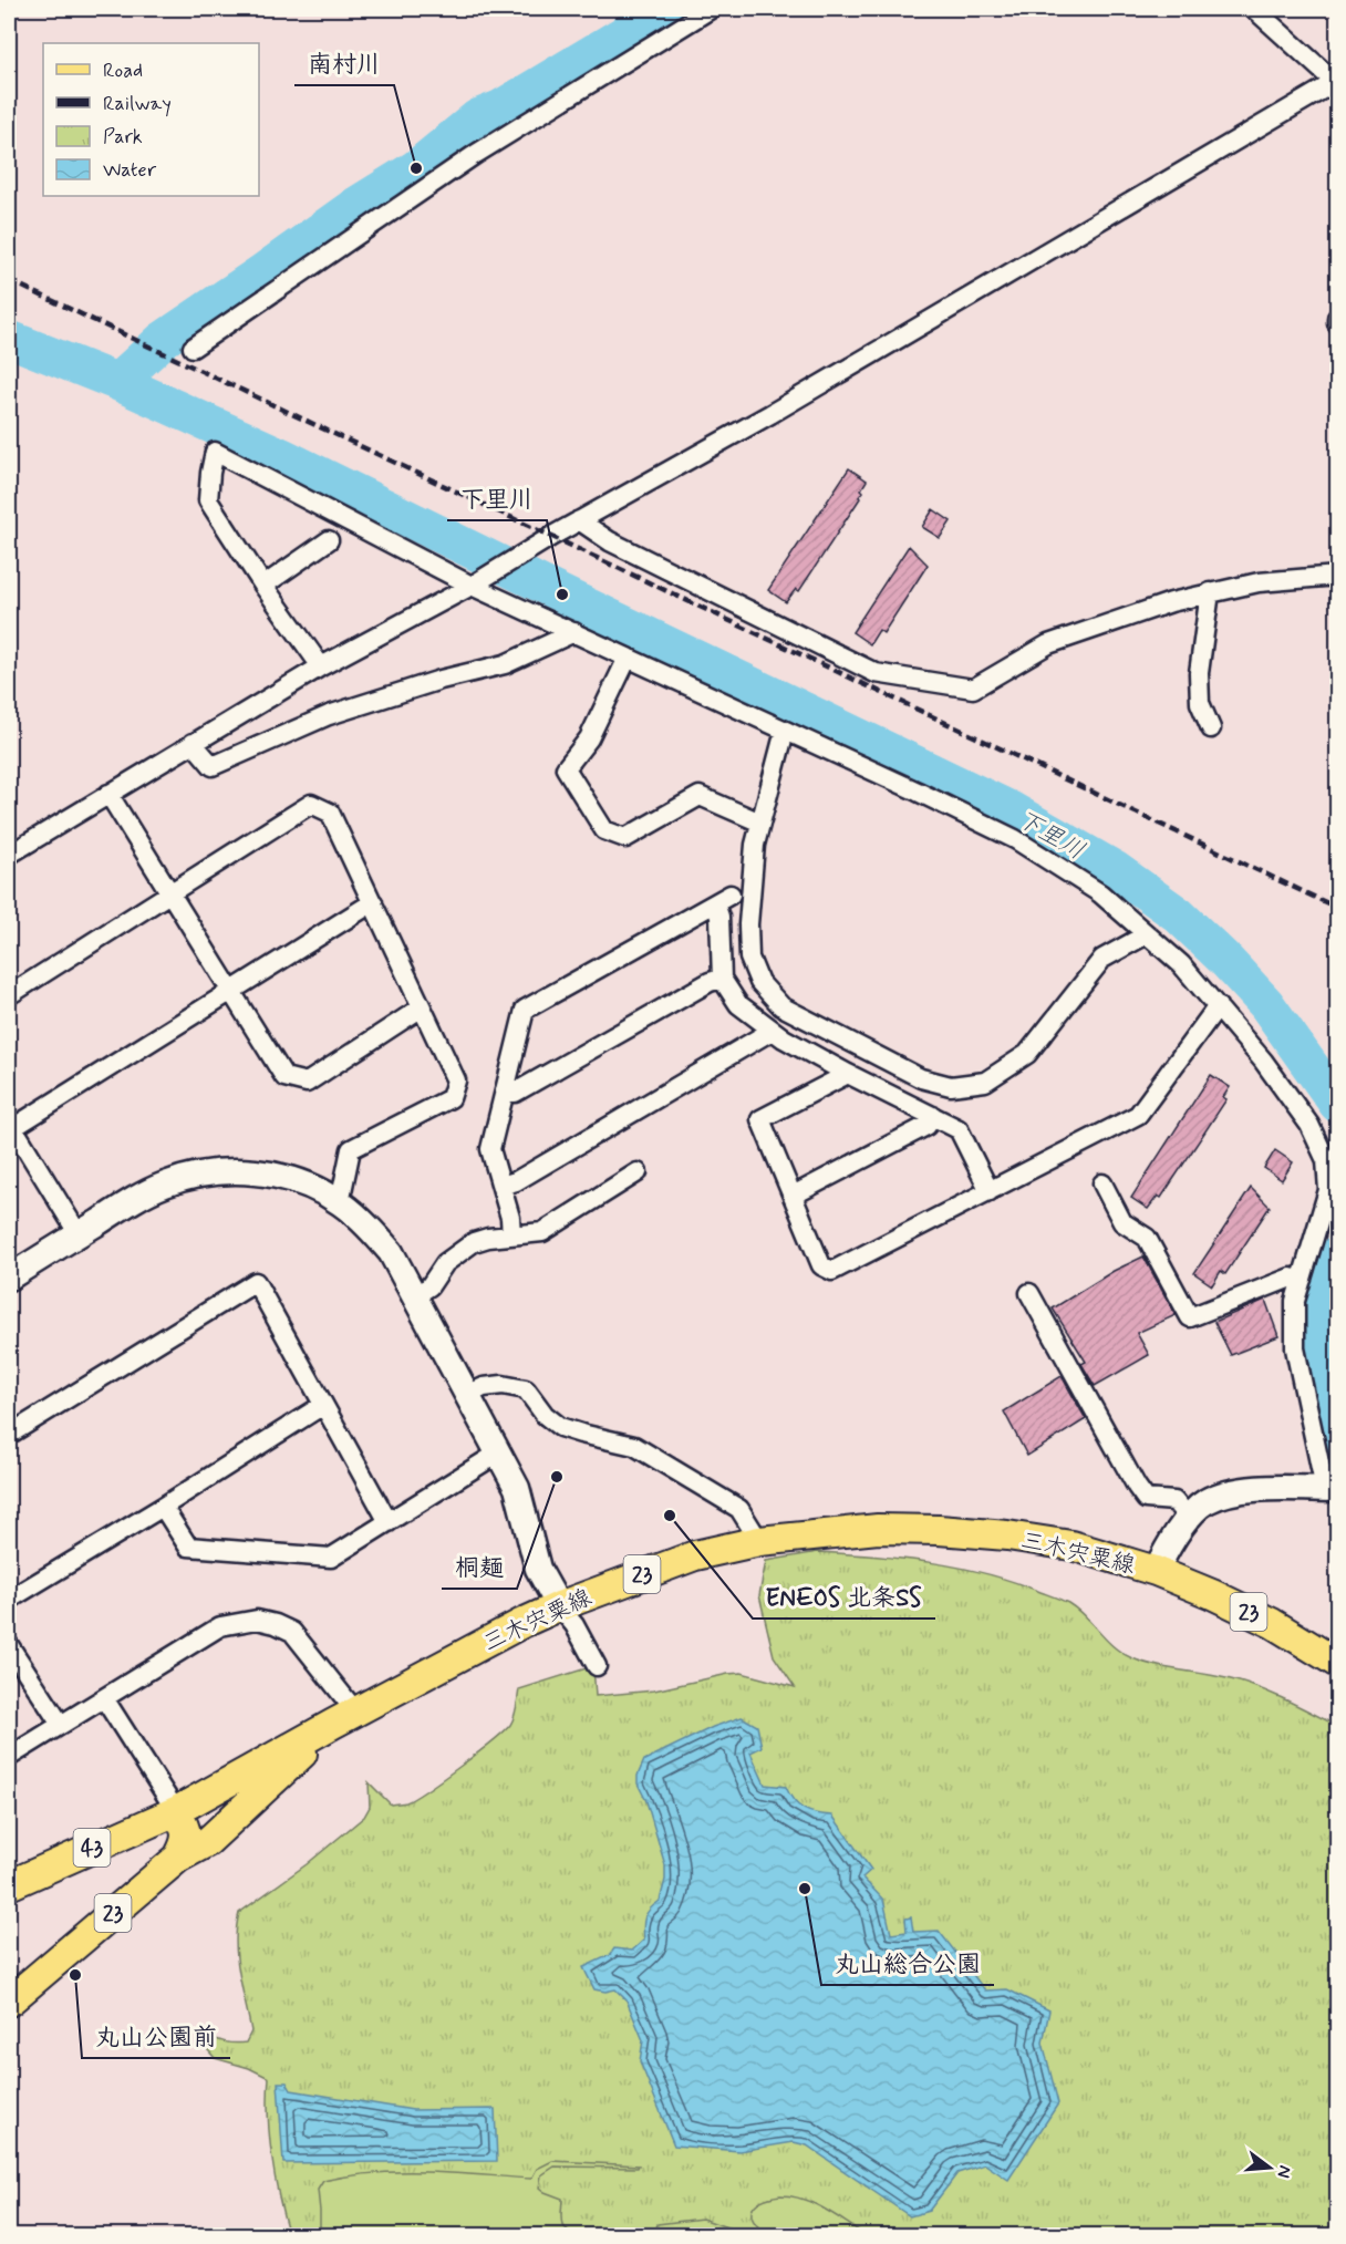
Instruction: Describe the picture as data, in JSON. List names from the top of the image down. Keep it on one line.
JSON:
{"streets":{"main road":["三木宍粟線","23","43"]},"crossings":[["三木宍粟線","23"],["三木宍粟線","43"]],"water":["下里川"],"places":["南村川","下里川","桐麺","ENEOS 北条SS","丸山総合公園","丸山公園前"],"legend":["Road","Railway","Park","Water"],"north":"right"}
